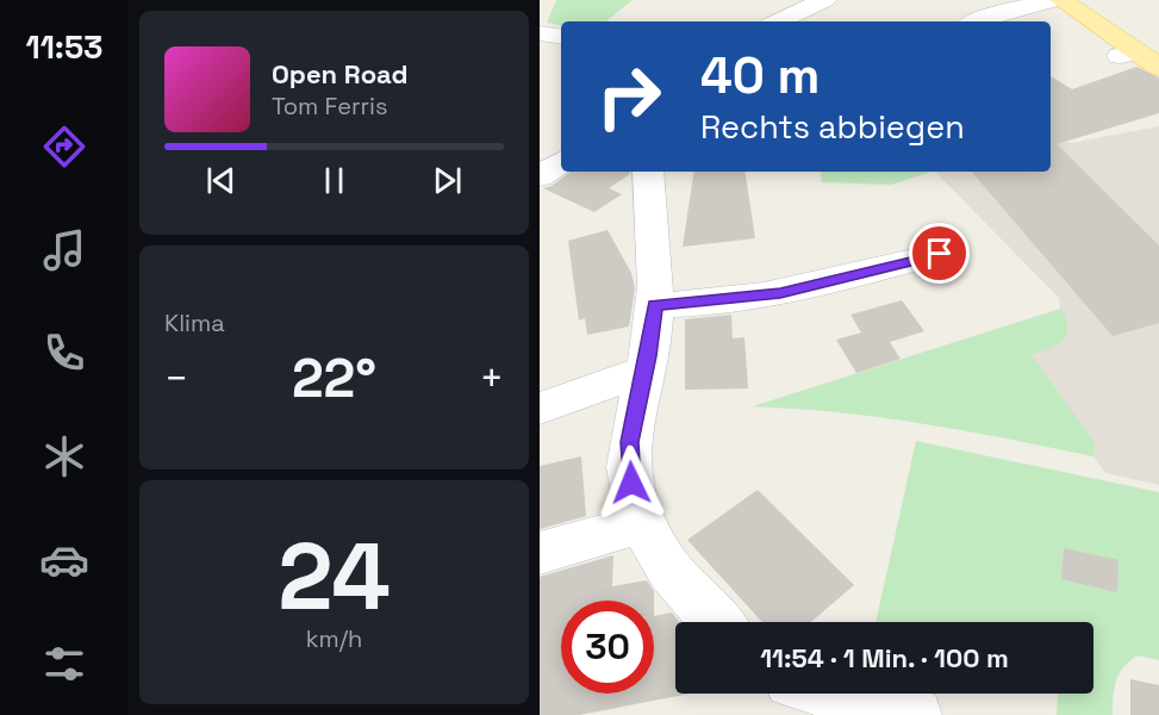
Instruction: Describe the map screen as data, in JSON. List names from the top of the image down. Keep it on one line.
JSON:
{"page":{"tabs":"11:53","turn":["40 m","Rechts abbiegen"],"song":["Open Road","Tom Ferris"],"tile":["Klima",["24","km/h"]],"heat":["−","22°","+"],"limit":"30","trip":"11:54 · 1 Min. · 100 m"}}
